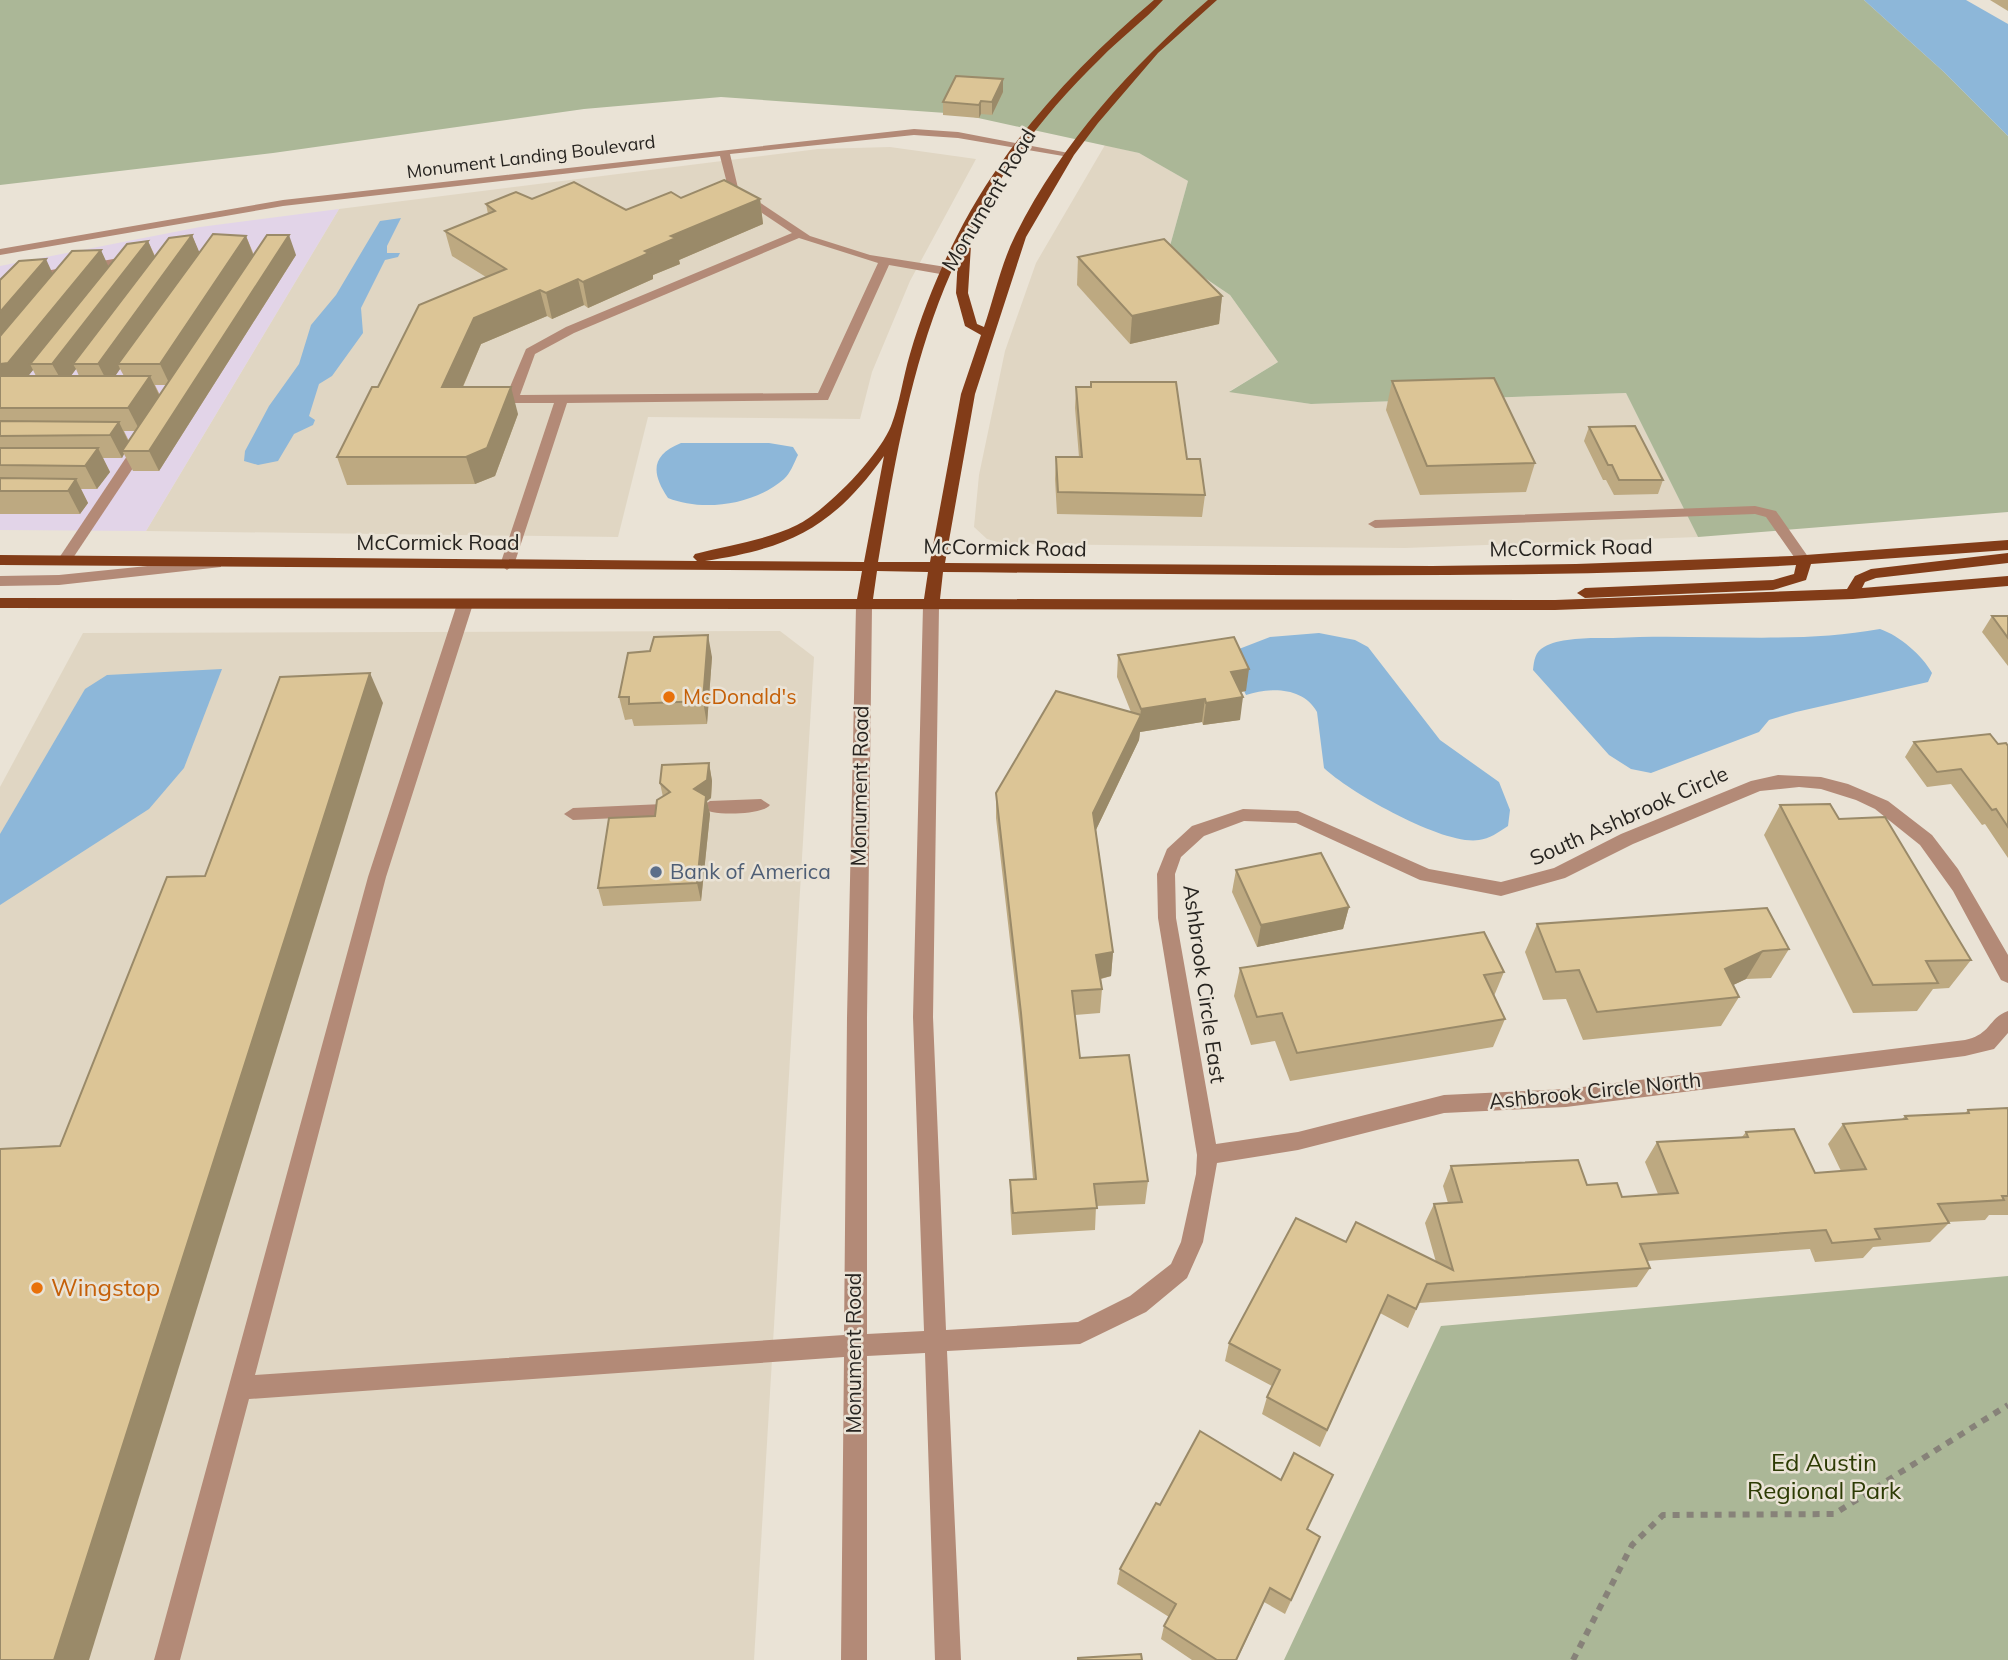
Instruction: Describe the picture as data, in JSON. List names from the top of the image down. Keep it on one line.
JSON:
{"streets":{"main road":["Monument Road","McCormick Road"],"street":["Monument Landing Boulevard","South Ashbrook Circle","Ashbrook Circle East","Ashbrook Circle North"]},"crossings":[["Monument Landing Boulevard","Monument Road"],["Monument Road","McCormick Road"],["Monument Road","Ashbrook Circle East"],["South Ashbrook Circle","Ashbrook Circle East"],["Ashbrook Circle East","Ashbrook Circle North"]],"parks":["Ed Austin Regional Park"],"places":["McDonald's","Bank of America","Wingstop"]}
